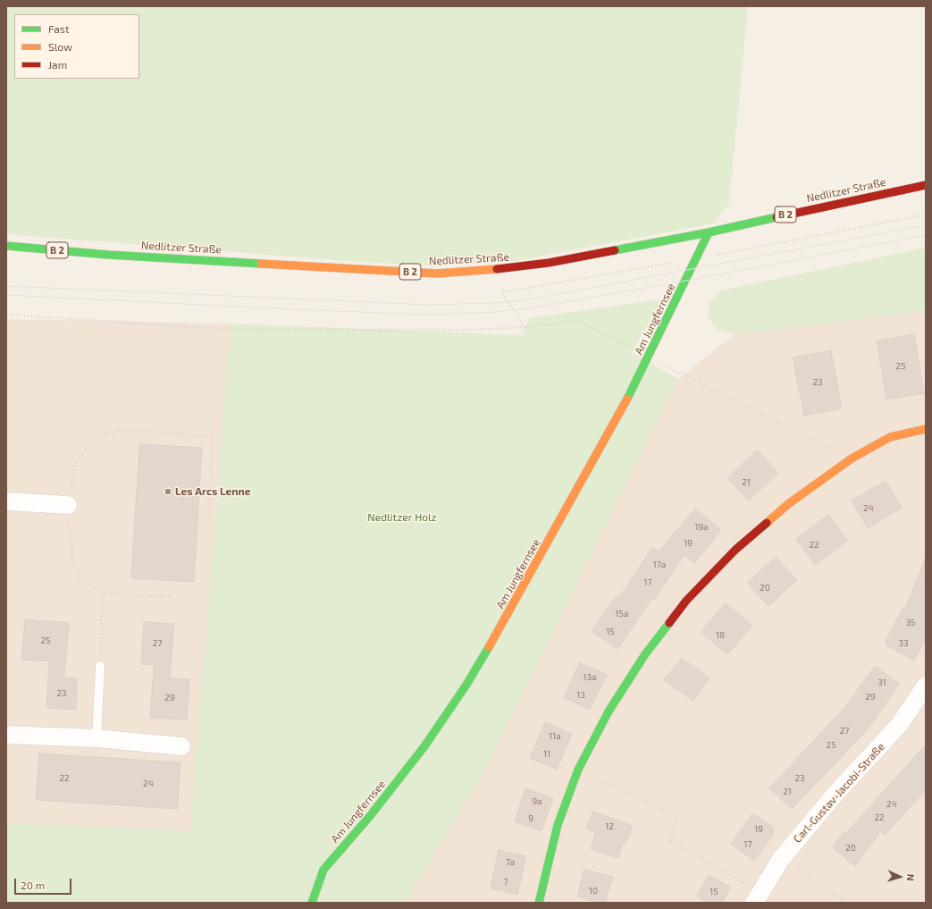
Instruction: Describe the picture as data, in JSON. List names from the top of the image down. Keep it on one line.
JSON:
{"streets":{"street":["Nedlitzer Straße","B 2","Am Jungfernsee","Carl-Gustav-Jacobi-Straße"]},"crossings":[["Nedlitzer Straße","Am Jungfernsee"]],"parks":["Nedlitzer Holz"],"places":["Les Arcs Lenne"],"house_numbers":["25","23","21","24","19a","19","22","17a","17","20","15a","35","15","18","25","27","33","13a","31","23","13","29","29","27","11a","25","11","22","23","24","21","9a","24","22","9","12","19","17","20","7a","7","10","15"],"legend":["Fast","Slow","Jam"],"scale_bar":"20 m","north":"right"}
